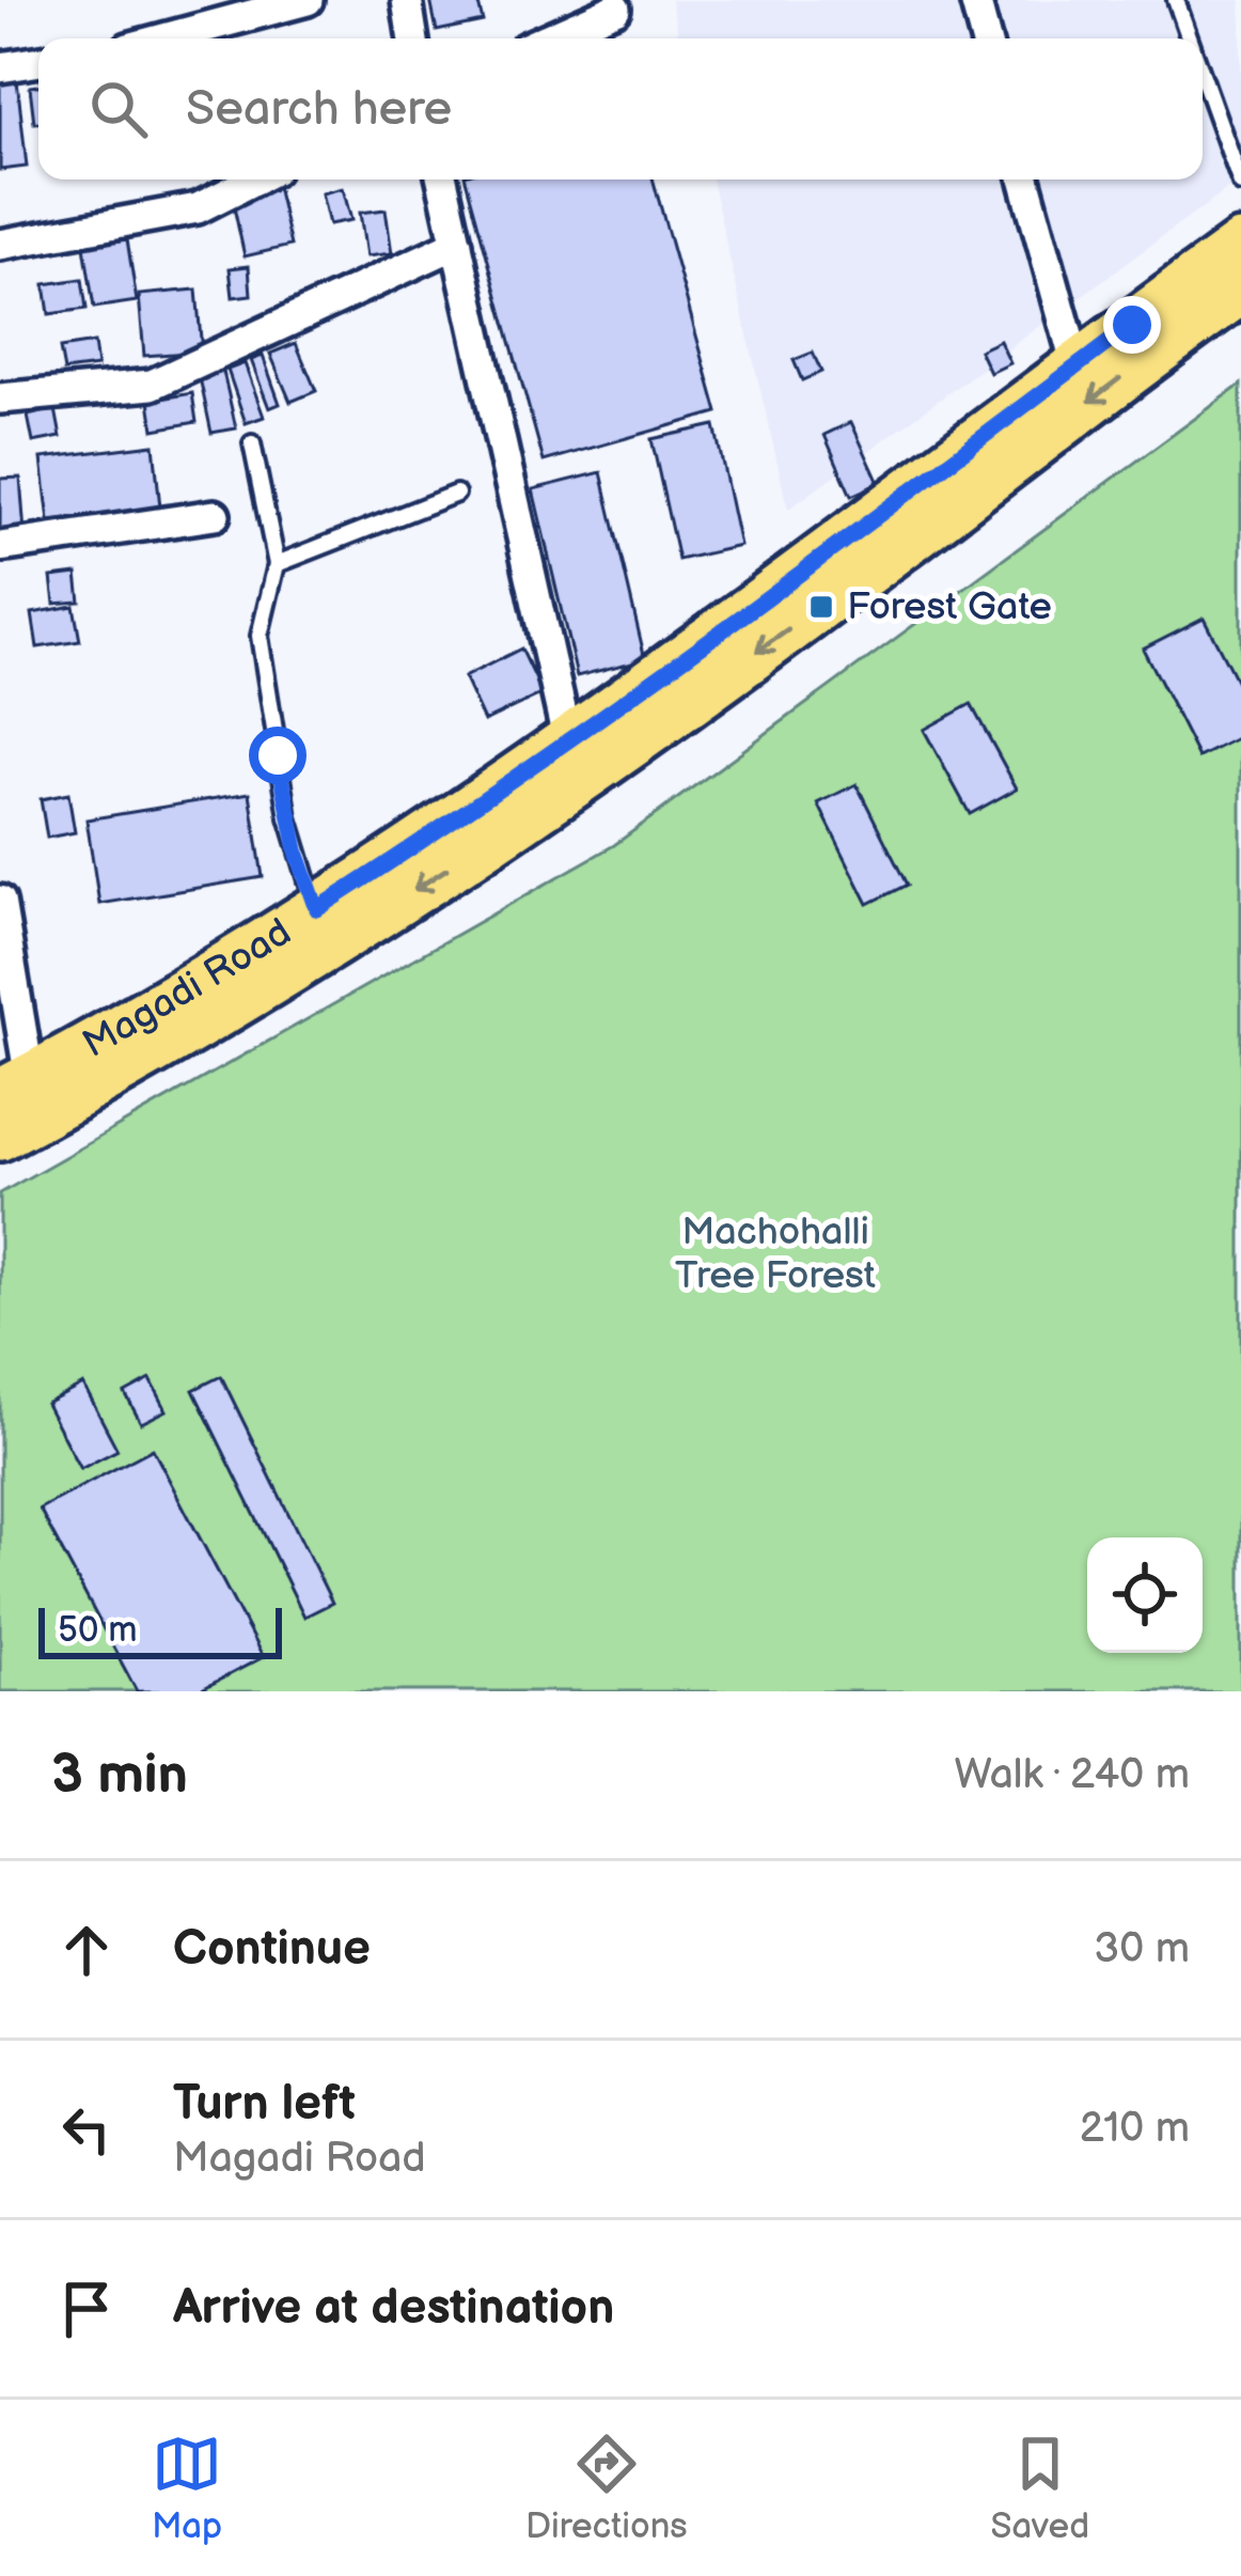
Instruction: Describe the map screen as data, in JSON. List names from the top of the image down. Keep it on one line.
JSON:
{"streets":{"main road":["Magadi Road"]},"parks":["Machohalli Tree Forest"],"places":{"transit":["Forest Gate"]},"scale_bar":"50 m","page":{"search":"Search here","scale":"50 m","heading":["3 min","Walk · 240 m"],"list":[["Continue","30 m"],["Turn left","Magadi Road","210 m"],"Arrive at destination"],"nav":["Map","Directions","Saved"]}}
